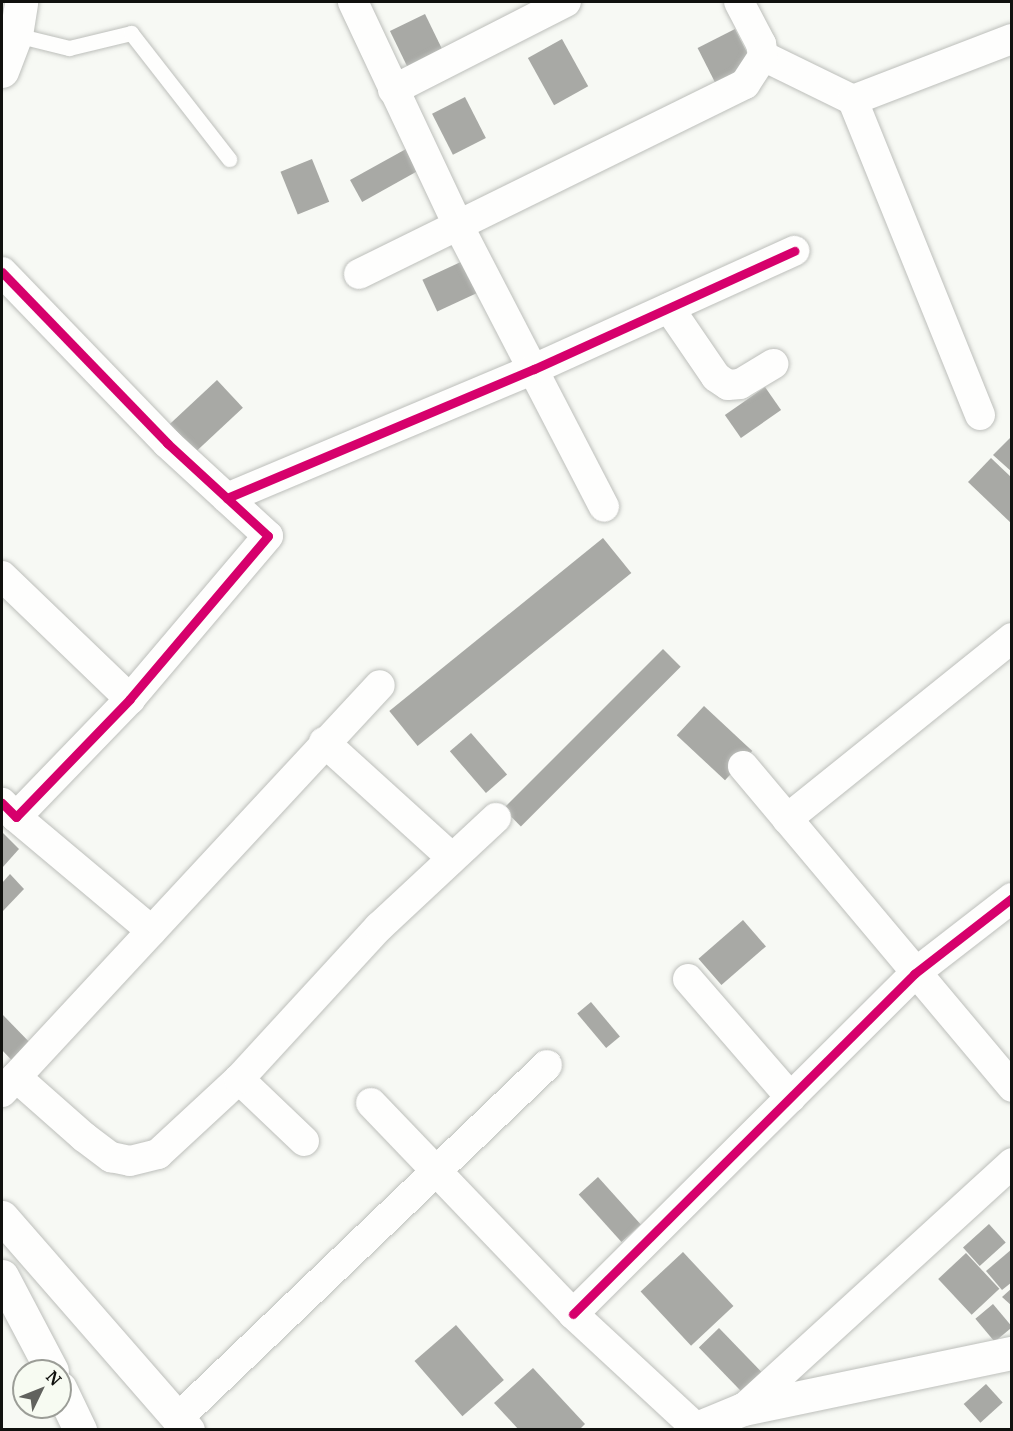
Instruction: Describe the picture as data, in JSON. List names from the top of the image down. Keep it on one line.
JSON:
{"north":"top right"}
